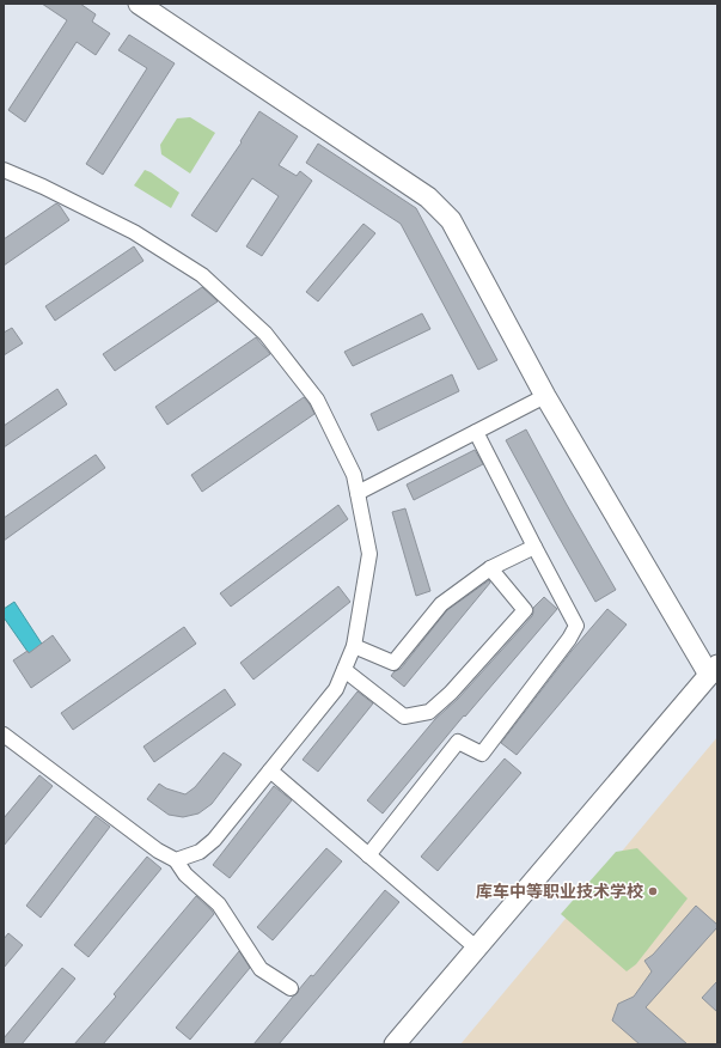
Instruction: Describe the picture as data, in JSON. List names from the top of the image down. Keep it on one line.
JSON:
{"places":["库车中等职业技术学校"]}
